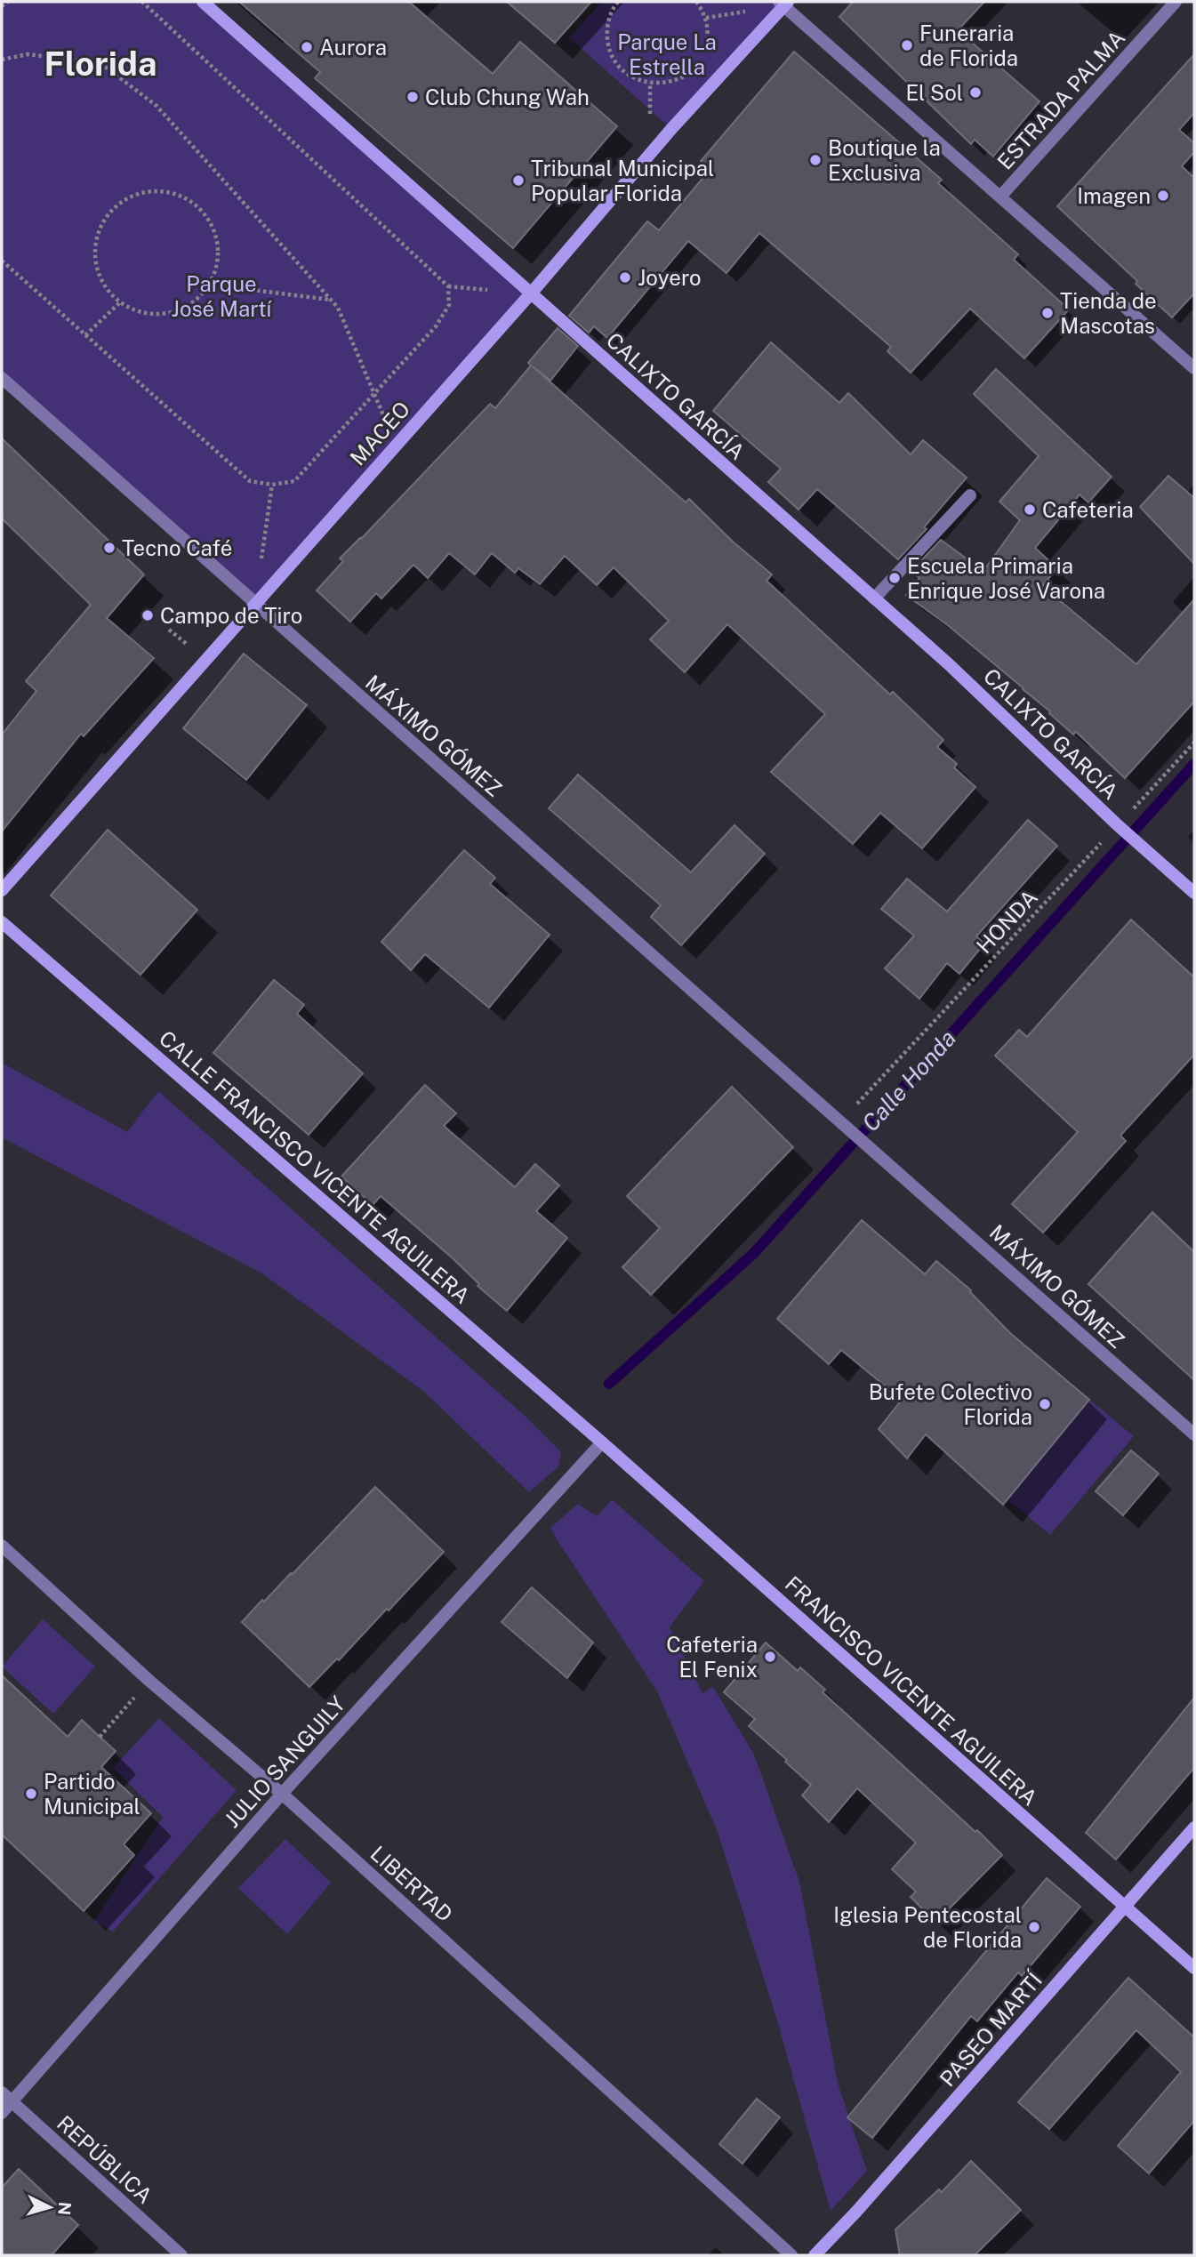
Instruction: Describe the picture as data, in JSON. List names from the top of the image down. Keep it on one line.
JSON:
{"streets":{"street":["ESTRADA PALMA","CALIXTO GARCÍA","MACEO","MÁXIMO GÓMEZ","CALLE FRANCISCO VICENTE AGUILERA","FRANCISCO VICENTE AGUILERA","JULIO SANGUILY","LIBERTAD","PASEO MARTÍ","REPÚBLICA"],"path":["HONDA"]},"crossings":[["CALIXTO GARCÍA","MACEO"],["CALIXTO GARCÍA","HONDA"],["MACEO","MÁXIMO GÓMEZ"],["MÁXIMO GÓMEZ","HONDA"],["CALLE FRANCISCO VICENTE AGUILERA","FRANCISCO VICENTE AGUILERA"],["CALLE FRANCISCO VICENTE AGUILERA","JULIO SANGUILY"],["FRANCISCO VICENTE AGUILERA","JULIO SANGUILY"],["FRANCISCO VICENTE AGUILERA","PASEO MARTÍ"],["JULIO SANGUILY","LIBERTAD"],["JULIO SANGUILY","REPÚBLICA"]],"districts":["Florida"],"water":["Calle Honda"],"parks":["Parque La Estrella","Parque José Martí"],"places":["Funeraria de Florida","Aurora","El Sol","Club Chung Wah","Boutique la Exclusiva","Tribunal Municipal Popular Florida","Imagen","Joyero","Tienda de Mascotas","Cafeteria","Tecno Café","Escuela Primaria Enrique José Varona","Campo de Tiro","Bufete Colectivo Florida","Cafeteria El Fenix","Partido Municipal","Iglesia Pentecostal de Florida"],"north":"right"}
